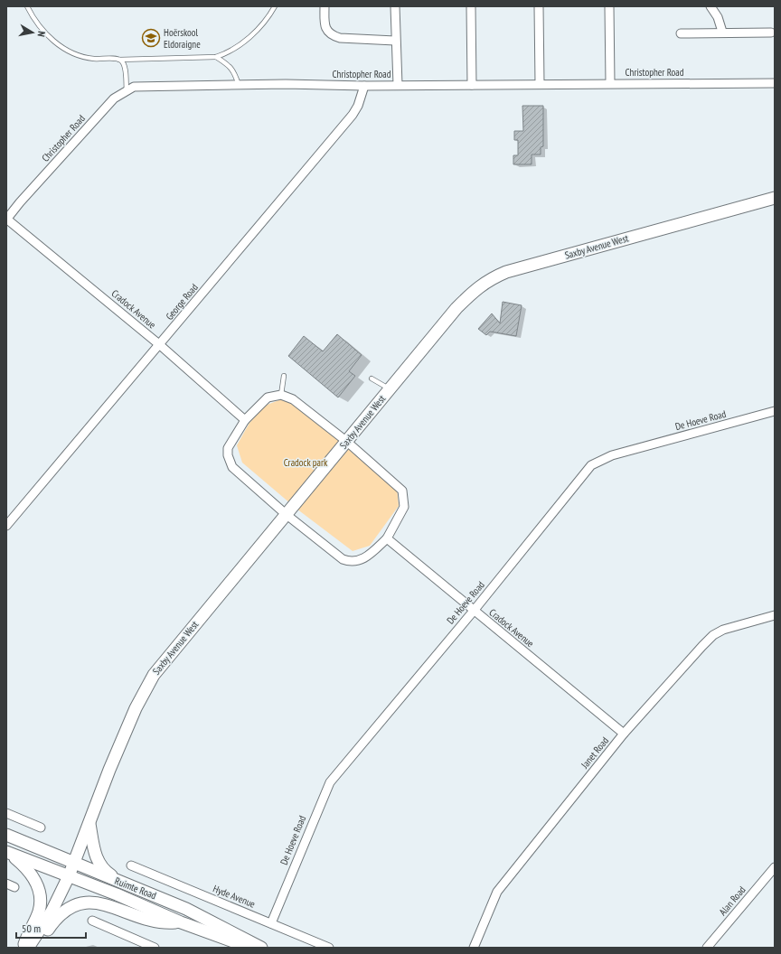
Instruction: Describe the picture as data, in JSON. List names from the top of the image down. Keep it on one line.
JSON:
{"streets":{"street":["Christopher Road","Saxby Avenue West","George Road","Cradock Avenue","De Hoeve Road","Janet Road","Ruimte Road","Hyde Avenue","Alan Road"]},"crossings":[["Christopher Road","George Road"],["Christopher Road","Cradock Avenue"],["Saxby Avenue West","Ruimte Road"],["George Road","Cradock Avenue"],["Cradock Avenue","De Hoeve Road"],["Cradock Avenue","Janet Road"],["De Hoeve Road","Hyde Avenue"]],"parks":["Cradock park"],"places":{"school or university":["Hoërskool Eldoraigne"]},"scale_bar":"50 m","north":"right"}
